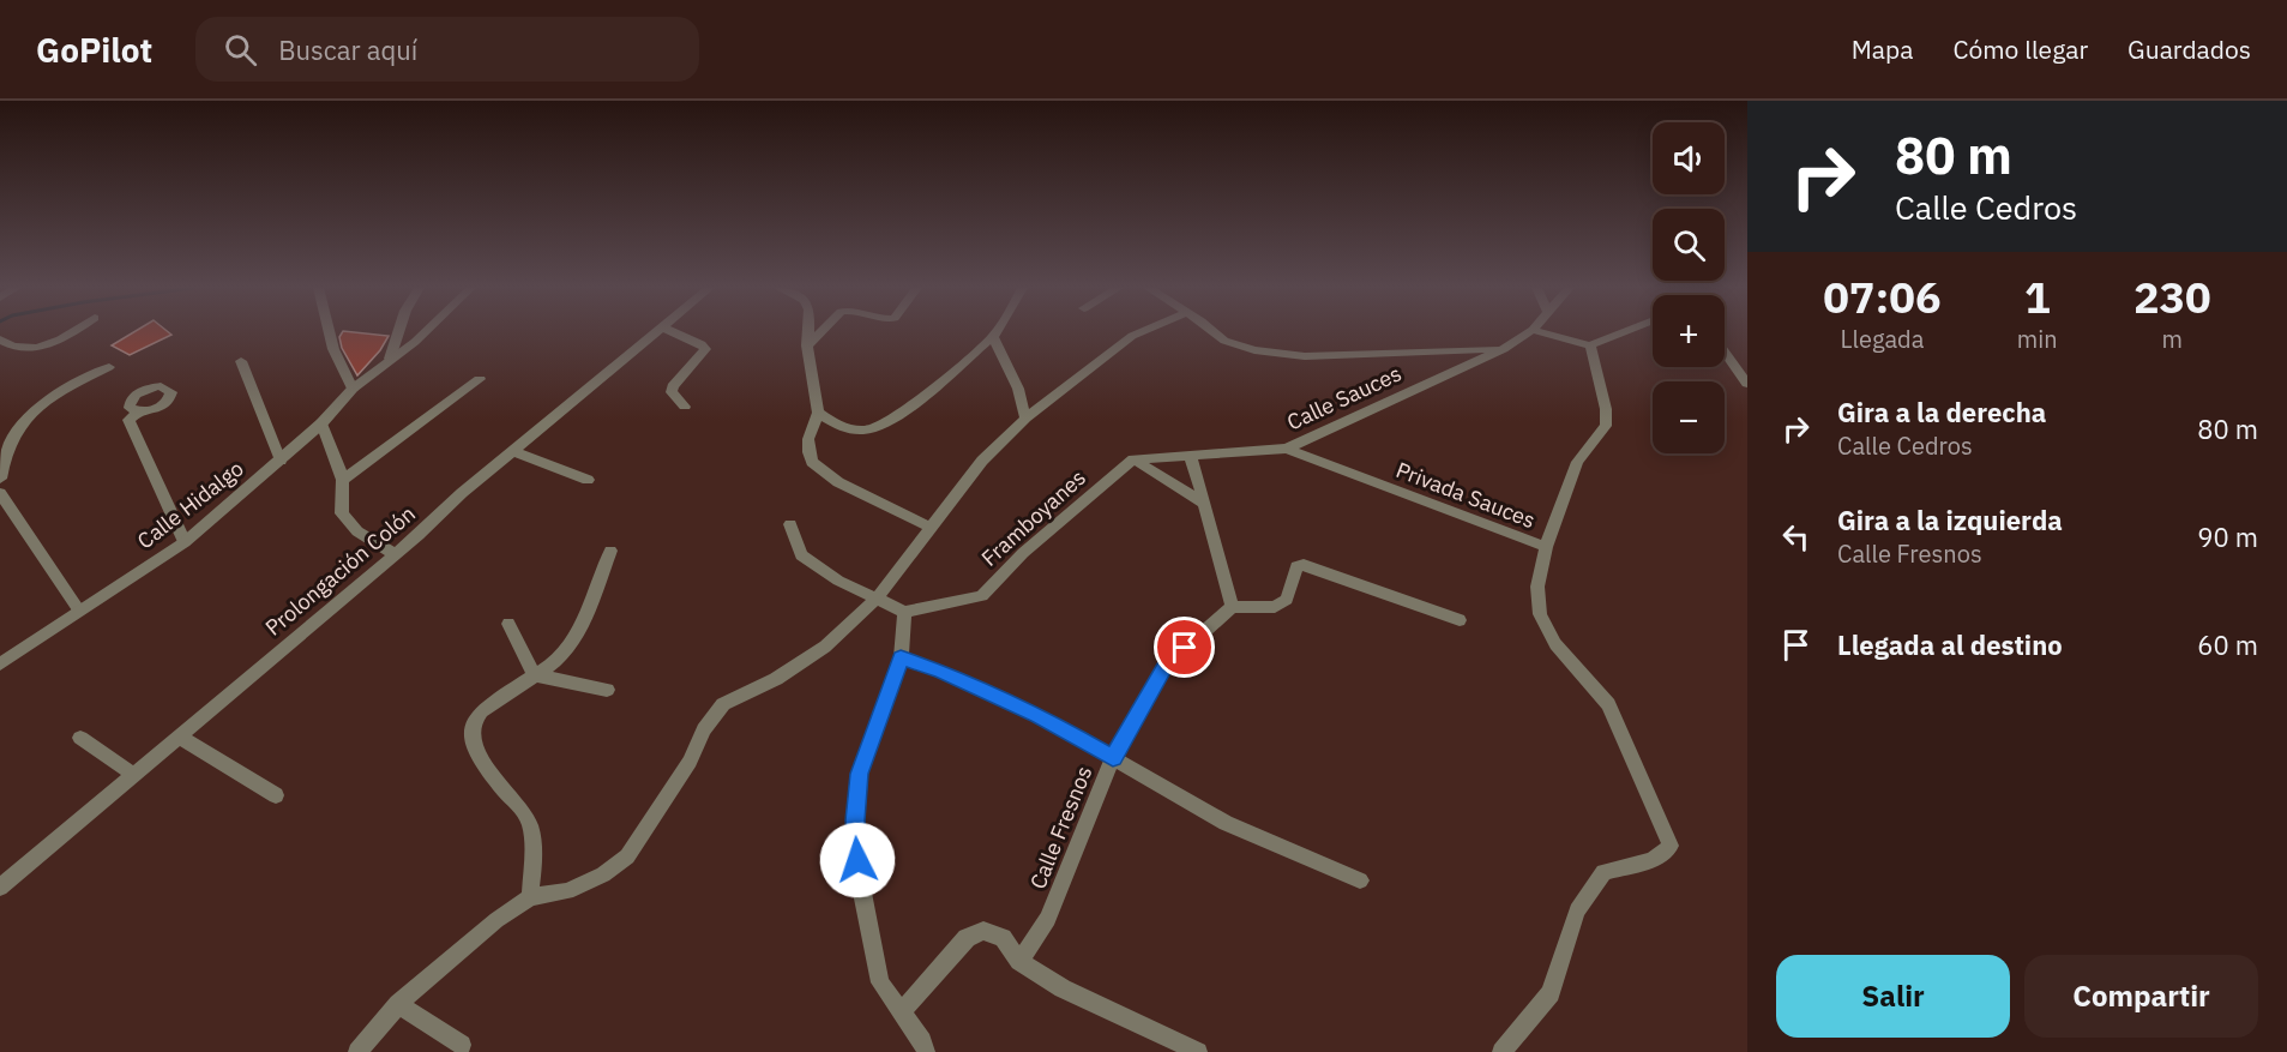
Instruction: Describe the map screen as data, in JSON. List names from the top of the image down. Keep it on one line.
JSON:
{"streets":{"street":["Calle Sauces","Privada Sauces","Calle Hidalgo","Framboyanes","Prolongación Colón","Calle Fresnos"]},"crossings":[["Calle Sauces","Privada Sauces"]],"page":{"header":"GoPilot","search":"Buscar aquí","nav":["Mapa","Cómo llegar","Guardados"],"turn":["80 m","Calle Cedros"],"map_buttons":["+","−"],"eta":["07:06","Llegada","1","min","230","m"],"list":[{"name":"Gira a la derecha","note":"Calle Cedros","value":"80 m"},{"name":"Gira a la izquierda","note":"Calle Fresnos","value":"90 m"},{"name":"Llegada al destino","value":"60 m"}],"buttons":["Salir","Compartir"]}}
